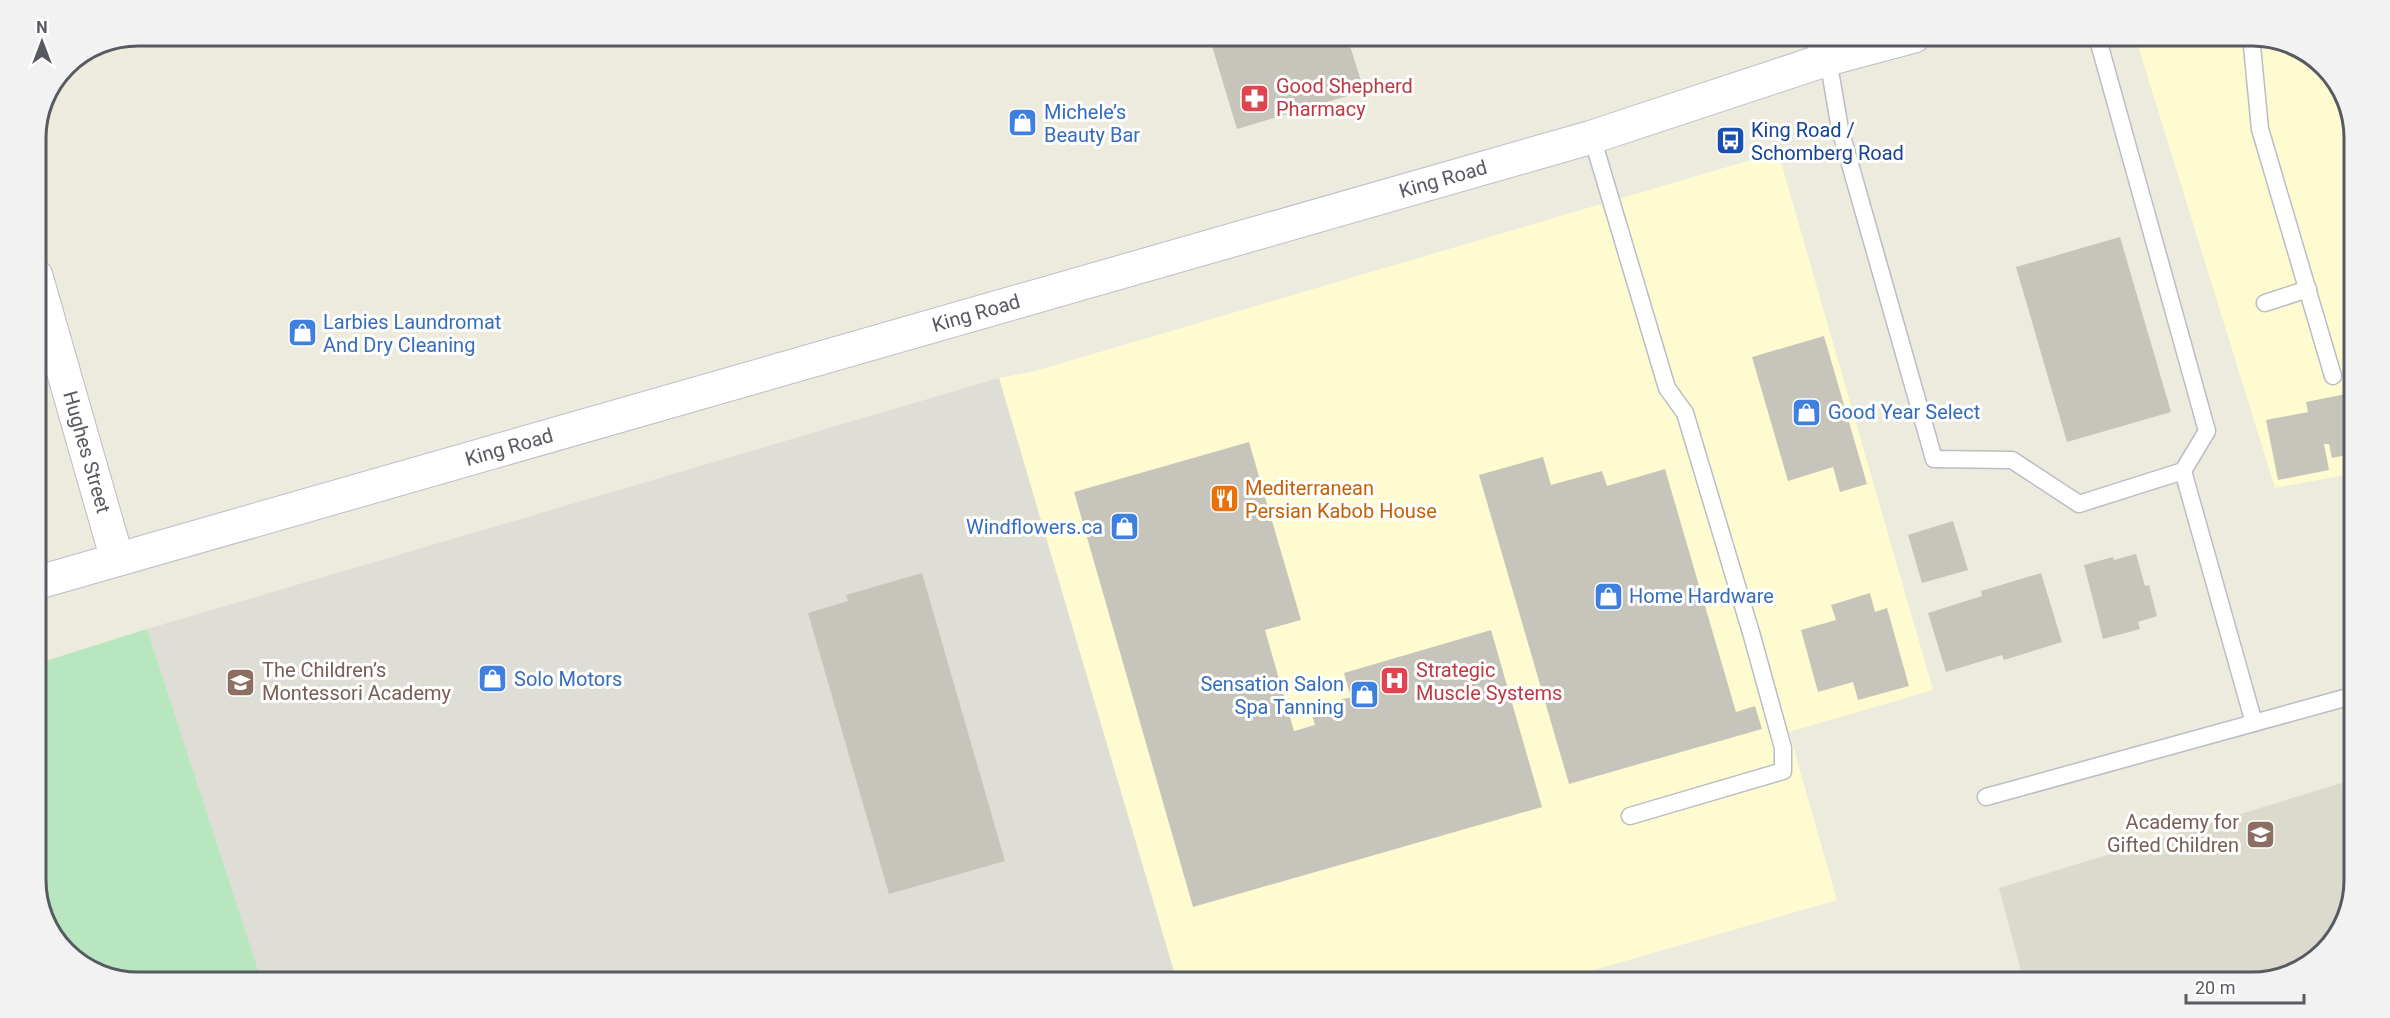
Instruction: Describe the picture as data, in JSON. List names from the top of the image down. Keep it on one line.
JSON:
{"streets":{"main road":["King Road","Hughes Street"]},"crossings":[["King Road","Hughes Street"]],"places":{"pharmacy":["Good Shepherd Pharmacy"],"shop":["Michele’s Beauty Bar","Larbies Laundromat And Dry Cleaning","Good Year Select","Windflowers.ca","Home Hardware","Solo Motors","Sensation Salon Spa Tanning"],"bus stop":["King Road / Schomberg Road"],"restaurant":["Mediterranean Persian Kabob House"],"hospital":["Strategic Muscle Systems"],"school or university":["The Children’s Montessori Academy","Academy for Gifted Children"]},"scale_bar":"20 m","north":"top"}
